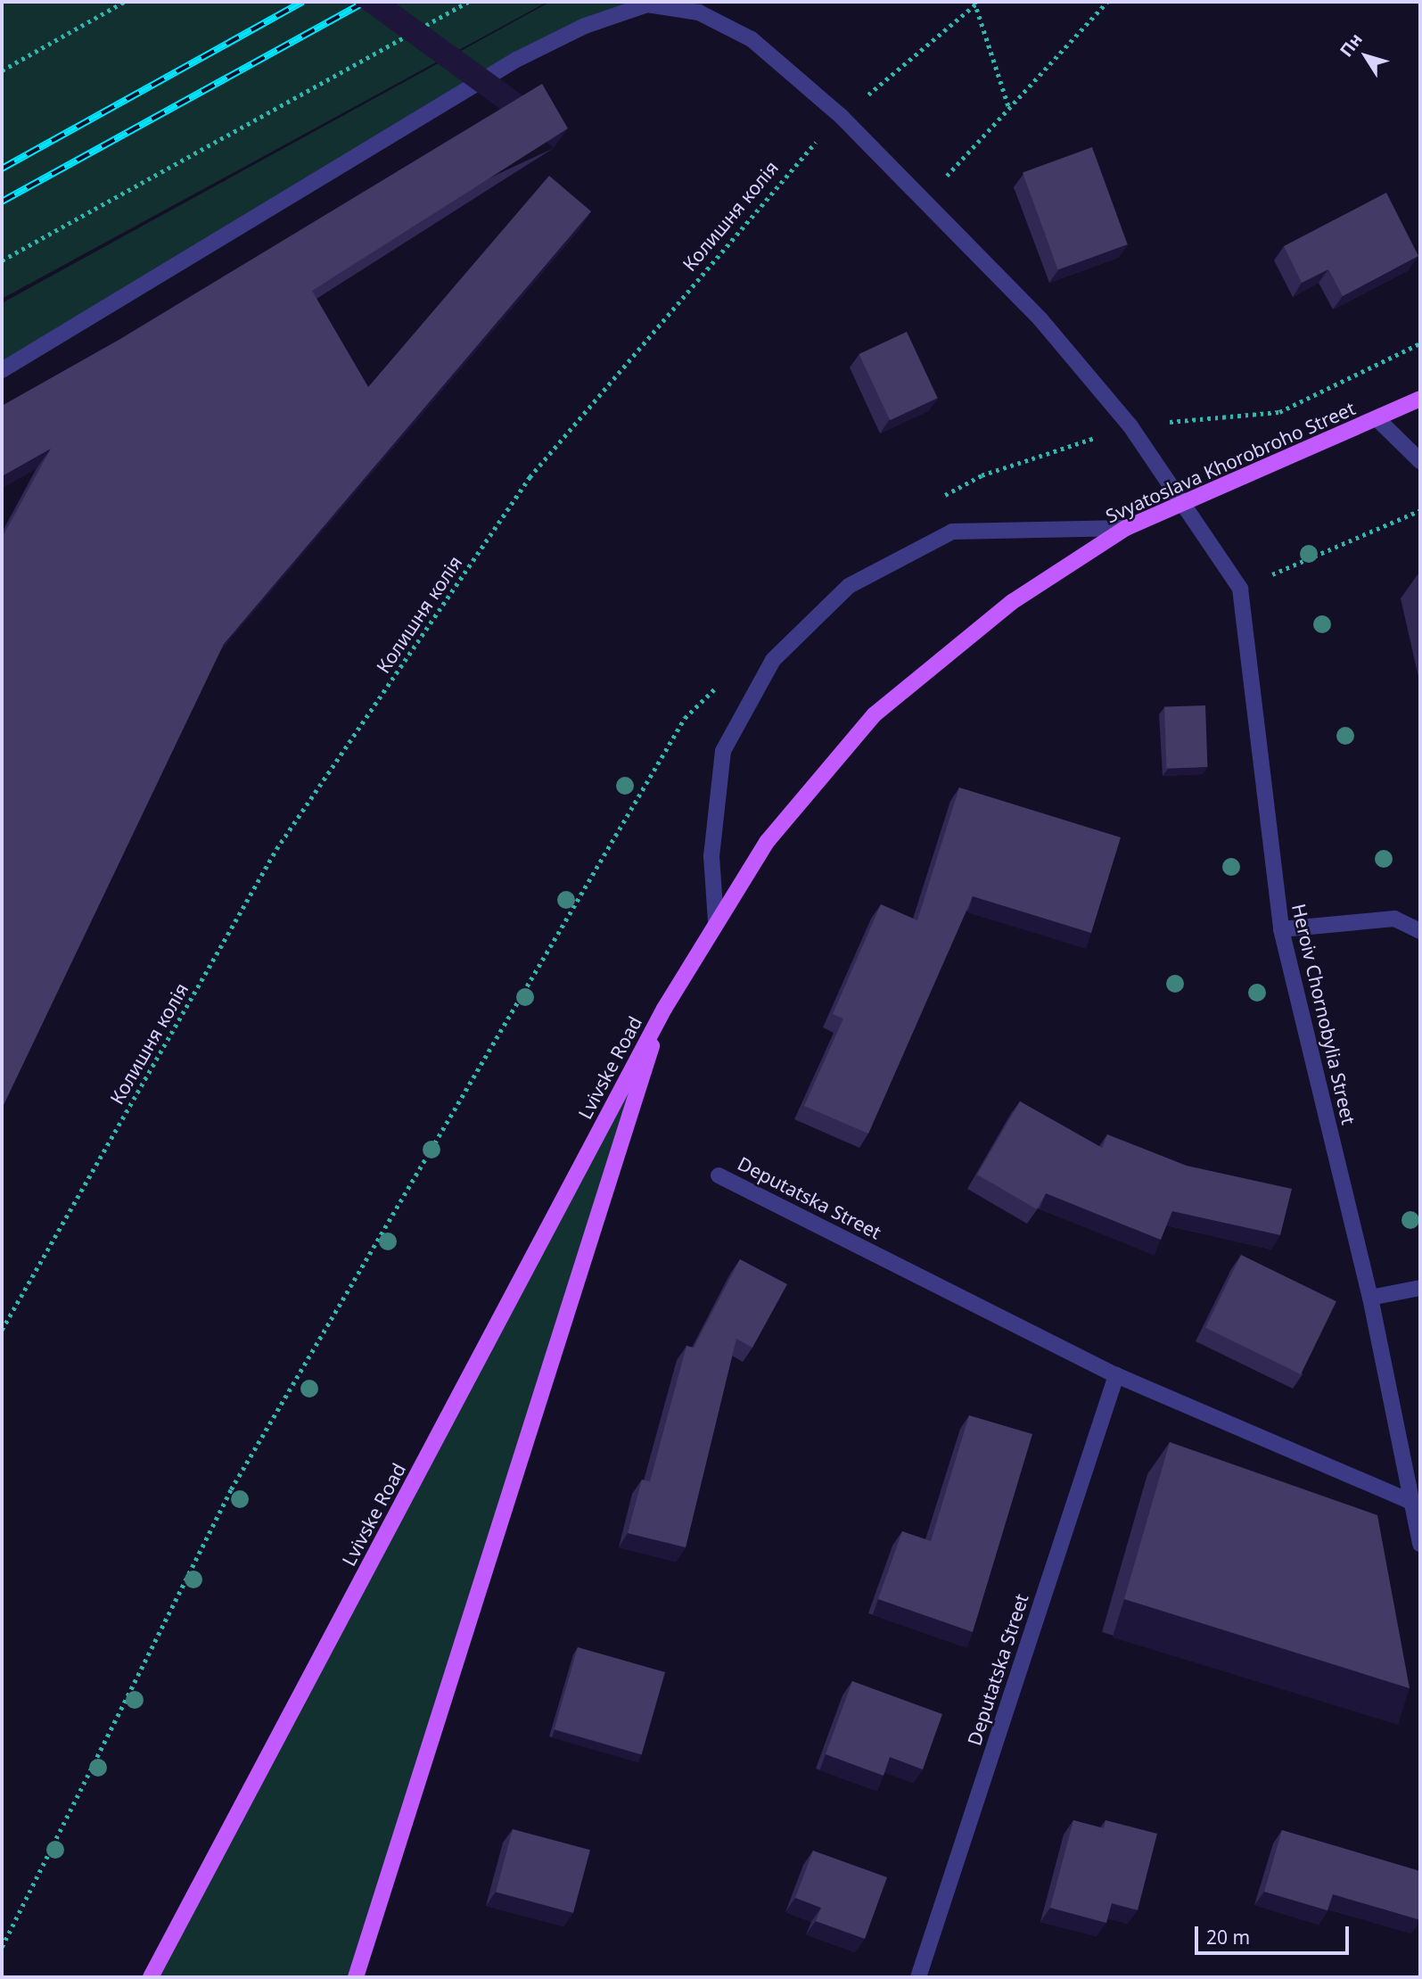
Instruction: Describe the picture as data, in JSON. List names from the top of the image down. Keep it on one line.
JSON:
{"streets":{"main road":["Svyatoslava Khorobroho Street","Lvivske Road"],"street":["Heroiv Chornobylia Street","Deputatska Street"],"path":["Колишня колія"]},"crossings":[["Колишня колія","Heroiv Chornobylia Street"],["Svyatoslava Khorobroho Street","Heroiv Chornobylia Street"],["Svyatoslava Khorobroho Street","Lvivske Road"],["Heroiv Chornobylia Street","Deputatska Street"]],"scale_bar":"20 m","north":"top left"}
